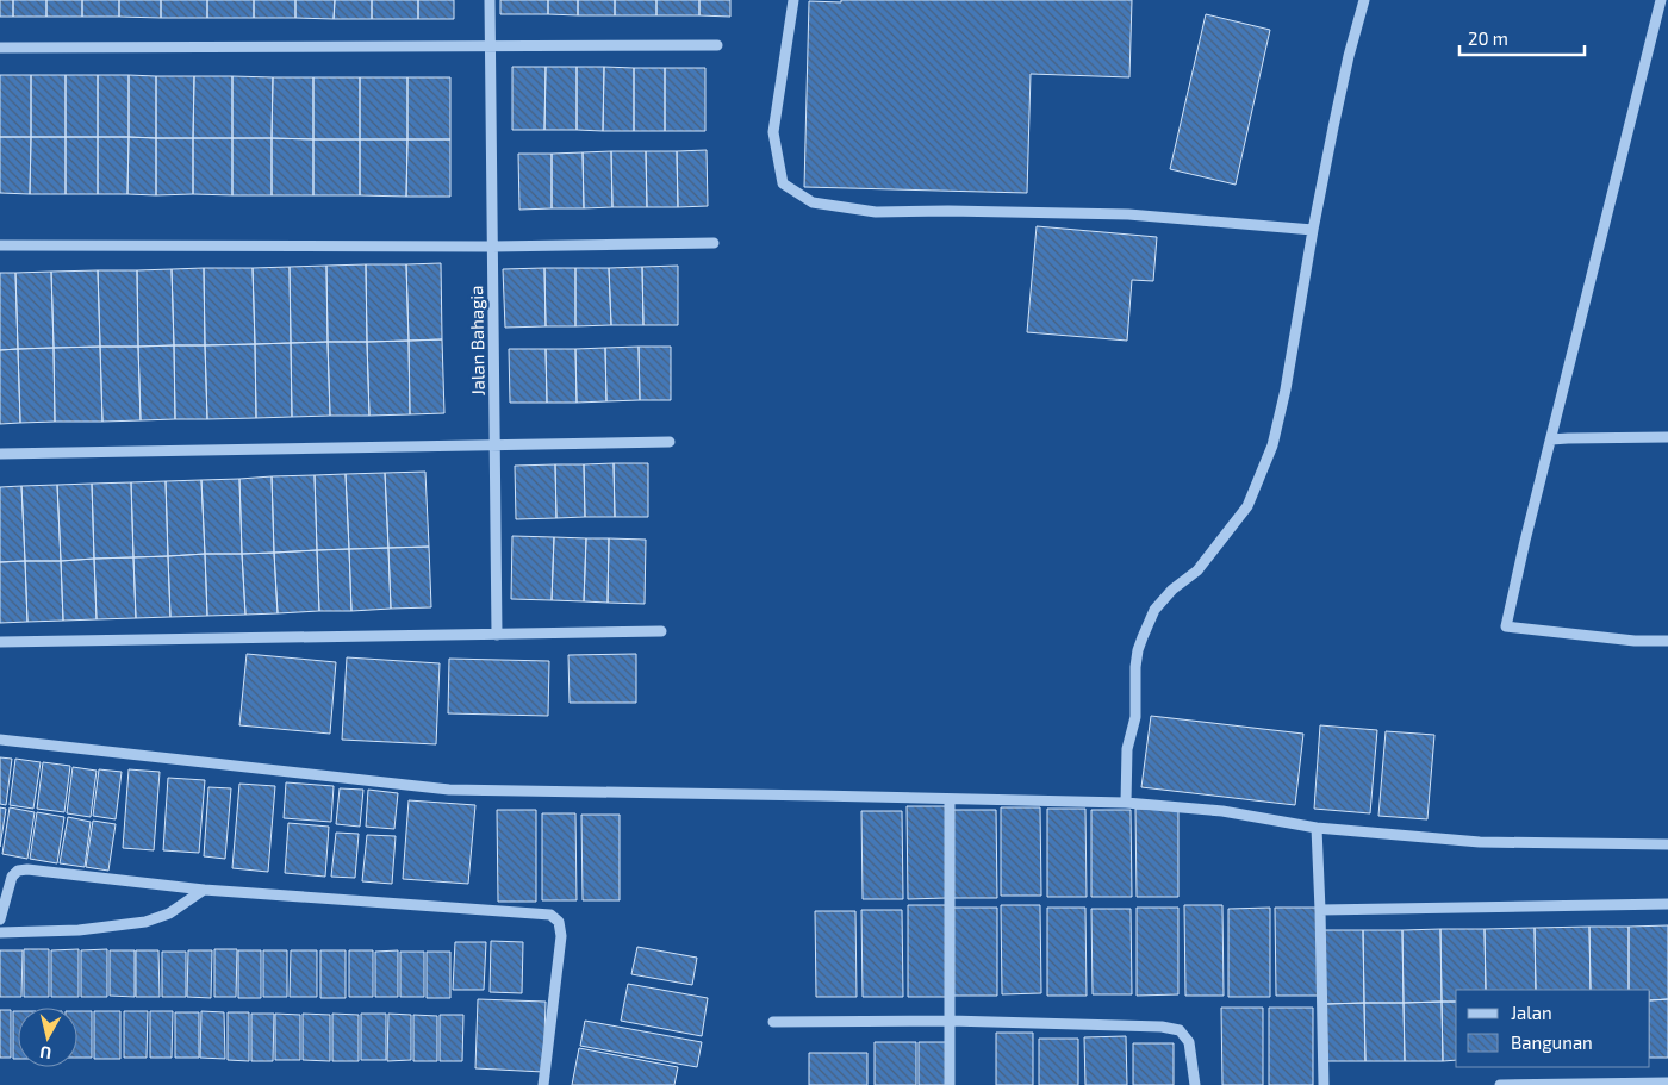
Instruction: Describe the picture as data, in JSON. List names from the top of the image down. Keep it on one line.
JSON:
{"streets":{"street":["Jalan Bahagia"]},"legend":["Jalan","Bangunan"],"scale_bar":"20 m","north":"bottom"}
